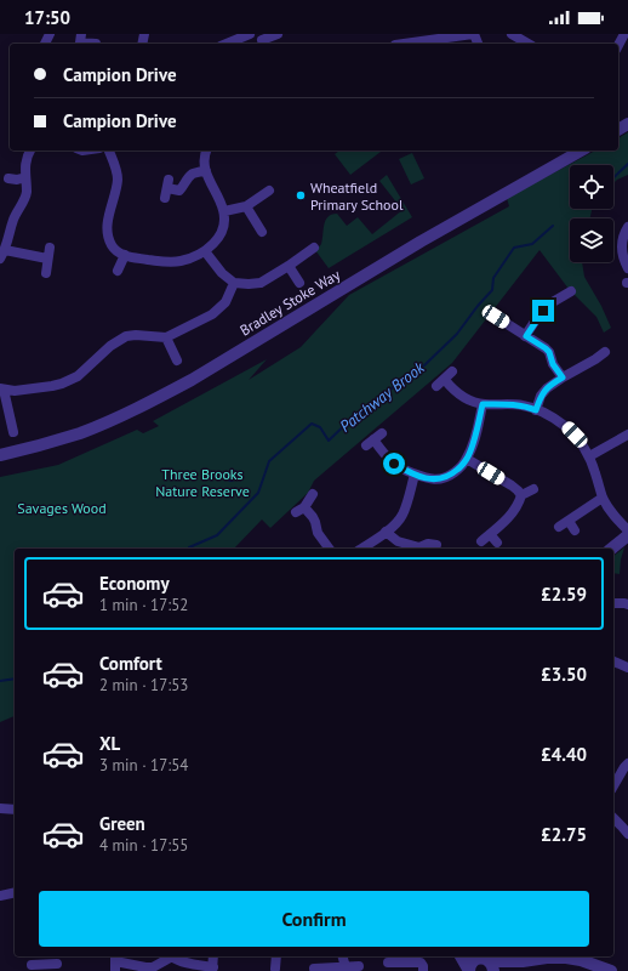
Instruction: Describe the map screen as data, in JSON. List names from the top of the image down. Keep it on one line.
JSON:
{"streets":{"street":["Bradley Stoke Way"]},"water":["Patchway Brook"],"parks":["Three Brooks Nature Reserve","Savages Wood"],"places":["Wheatfield Primary School"],"page":{"status":"17:50","banner":["Campion Drive","Campion Drive"],"list":[{"name":"Economy","note":"1 min · 17:52","value":"£2.59"},{"name":"Comfort","note":"2 min · 17:53","value":"£3.50"},{"name":"XL","note":"3 min · 17:54","value":"£4.40"},{"name":"Green","note":"4 min · 17:55","value":"£2.75"}],"buttons":"Confirm"}}
